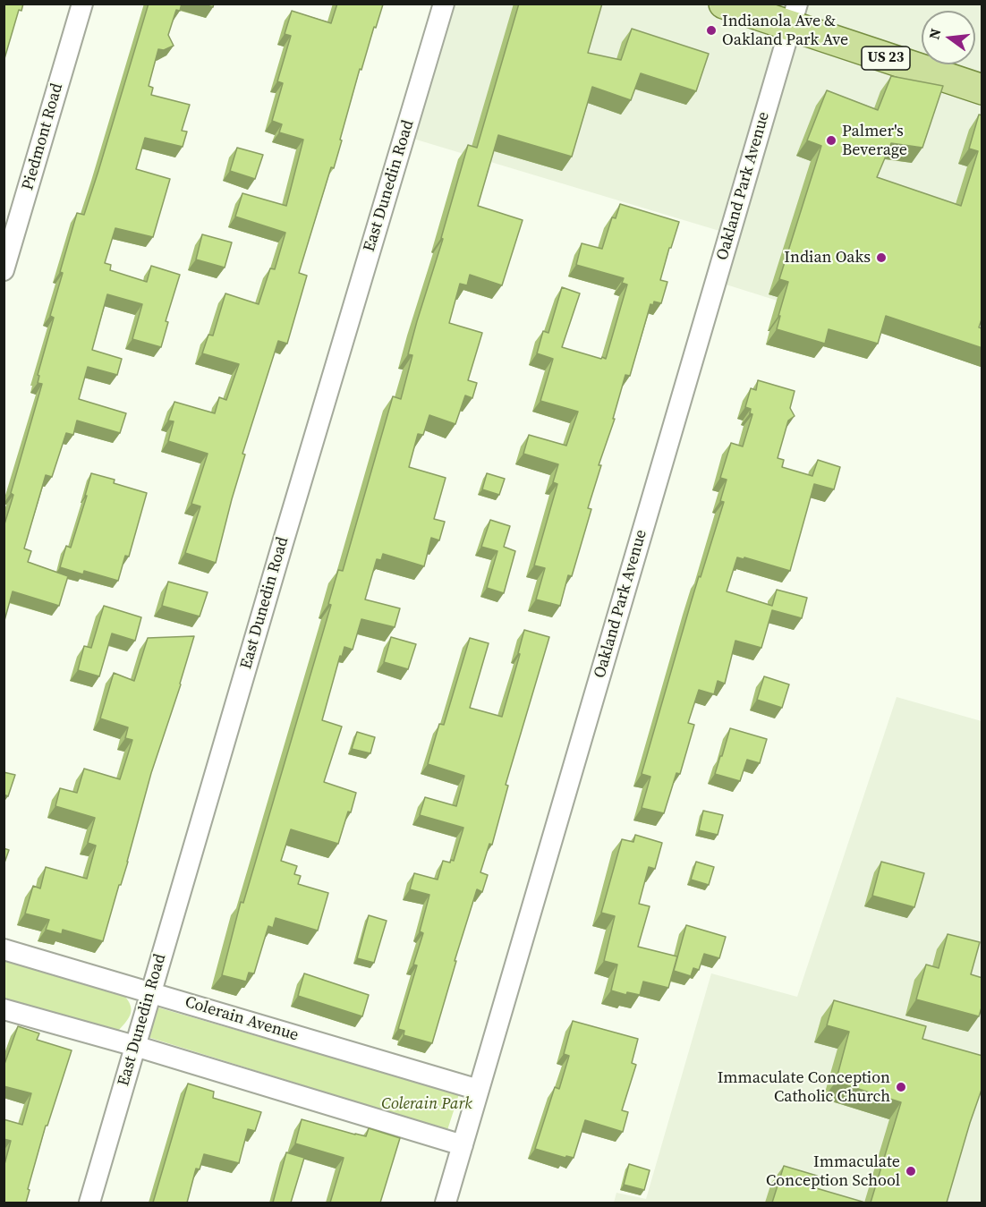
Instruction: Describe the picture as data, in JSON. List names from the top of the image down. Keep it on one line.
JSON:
{"streets":{"main road":["US 23"],"street":["Piedmont Road","East Dunedin Road","Oakland Park Avenue","Colerain Avenue"]},"crossings":[["US 23","Oakland Park Avenue"],["East Dunedin Road","Colerain Avenue"],["Oakland Park Avenue","Colerain Avenue"]],"parks":["Colerain Park"],"places":["Indianola Ave & Oakland Park Ave","Palmer's Beverage","Indian Oaks","Immaculate Conception Catholic Church","Immaculate Conception School"],"north":"left"}
